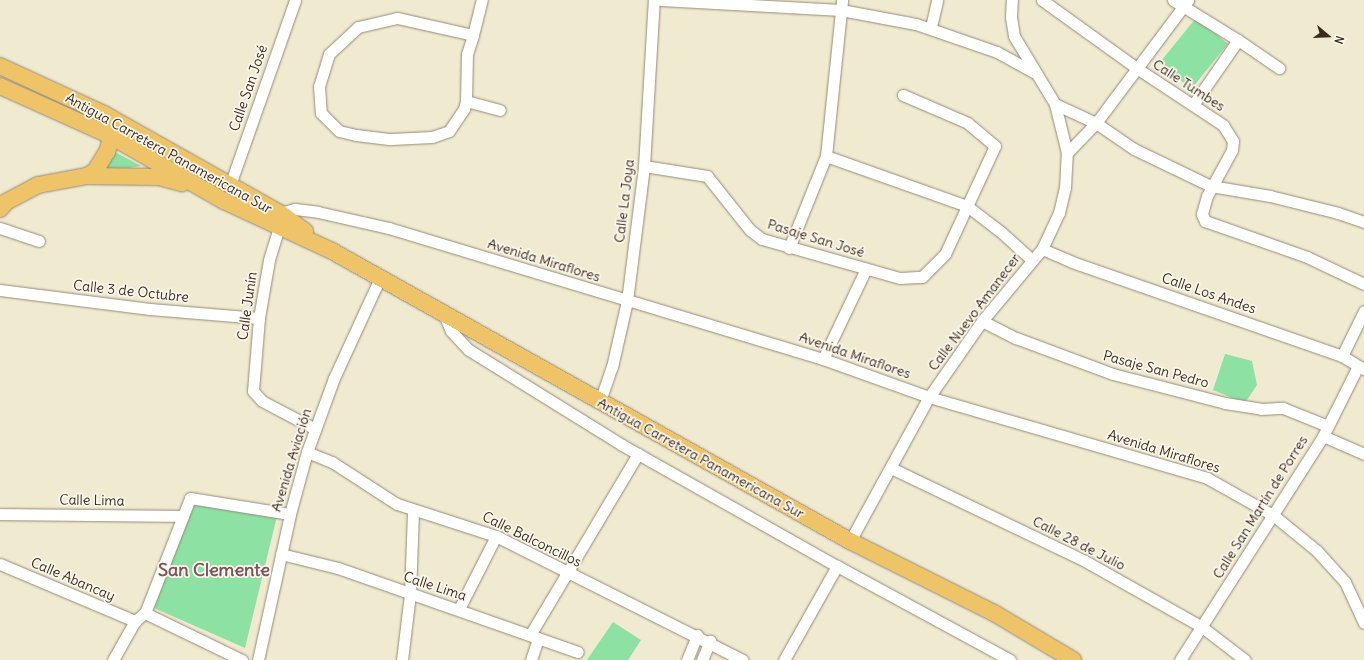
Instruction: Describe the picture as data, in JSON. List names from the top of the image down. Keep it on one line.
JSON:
{"streets":{"highway":["Antigua Carretera Panamericana Sur"],"street":["Calle Tumbes","Calle San José","Calle La Joya","Pasaje San José","Avenida Miraflores","Calle 3 de Octubre","Calle Los Andes","Calle Junín","Calle Nuevo Amanecer","Pasaje San Pedro","Avenida Aviación","Calle Lima","Calle San Martín de Porres","Calle Balconcillos","Calle 28 de Julio","Calle Abancay"]},"crossings":[["Calle San José","Antigua Carretera Panamericana Sur"],["Antigua Carretera Panamericana Sur","Calle La Joya"],["Antigua Carretera Panamericana Sur","Avenida Miraflores"],["Antigua Carretera Panamericana Sur","Calle Junín"],["Antigua Carretera Panamericana Sur","Calle Nuevo Amanecer"],["Antigua Carretera Panamericana Sur","Avenida Aviación"],["Calle La Joya","Pasaje San José"],["Calle La Joya","Avenida Miraflores"],["Avenida Miraflores","Calle Junín"],["Avenida Miraflores","Calle Nuevo Amanecer"],["Avenida Miraflores","Calle San Martín de Porres"],["Calle 3 de Octubre","Calle Junín"],["Calle Los Andes","Calle Nuevo Amanecer"],["Calle Los Andes","Calle San Martín de Porres"],["Calle Junín","Avenida Aviación"],["Calle Nuevo Amanecer","Pasaje San Pedro"],["Calle Nuevo Amanecer","Calle 28 de Julio"],["Pasaje San Pedro","Calle San Martín de Porres"],["Avenida Aviación","Calle Lima"],["Avenida Aviación","Calle Balconcillos"],["Calle San Martín de Porres","Calle 28 de Julio"]],"districts":["San Clemente"],"north":"right"}
